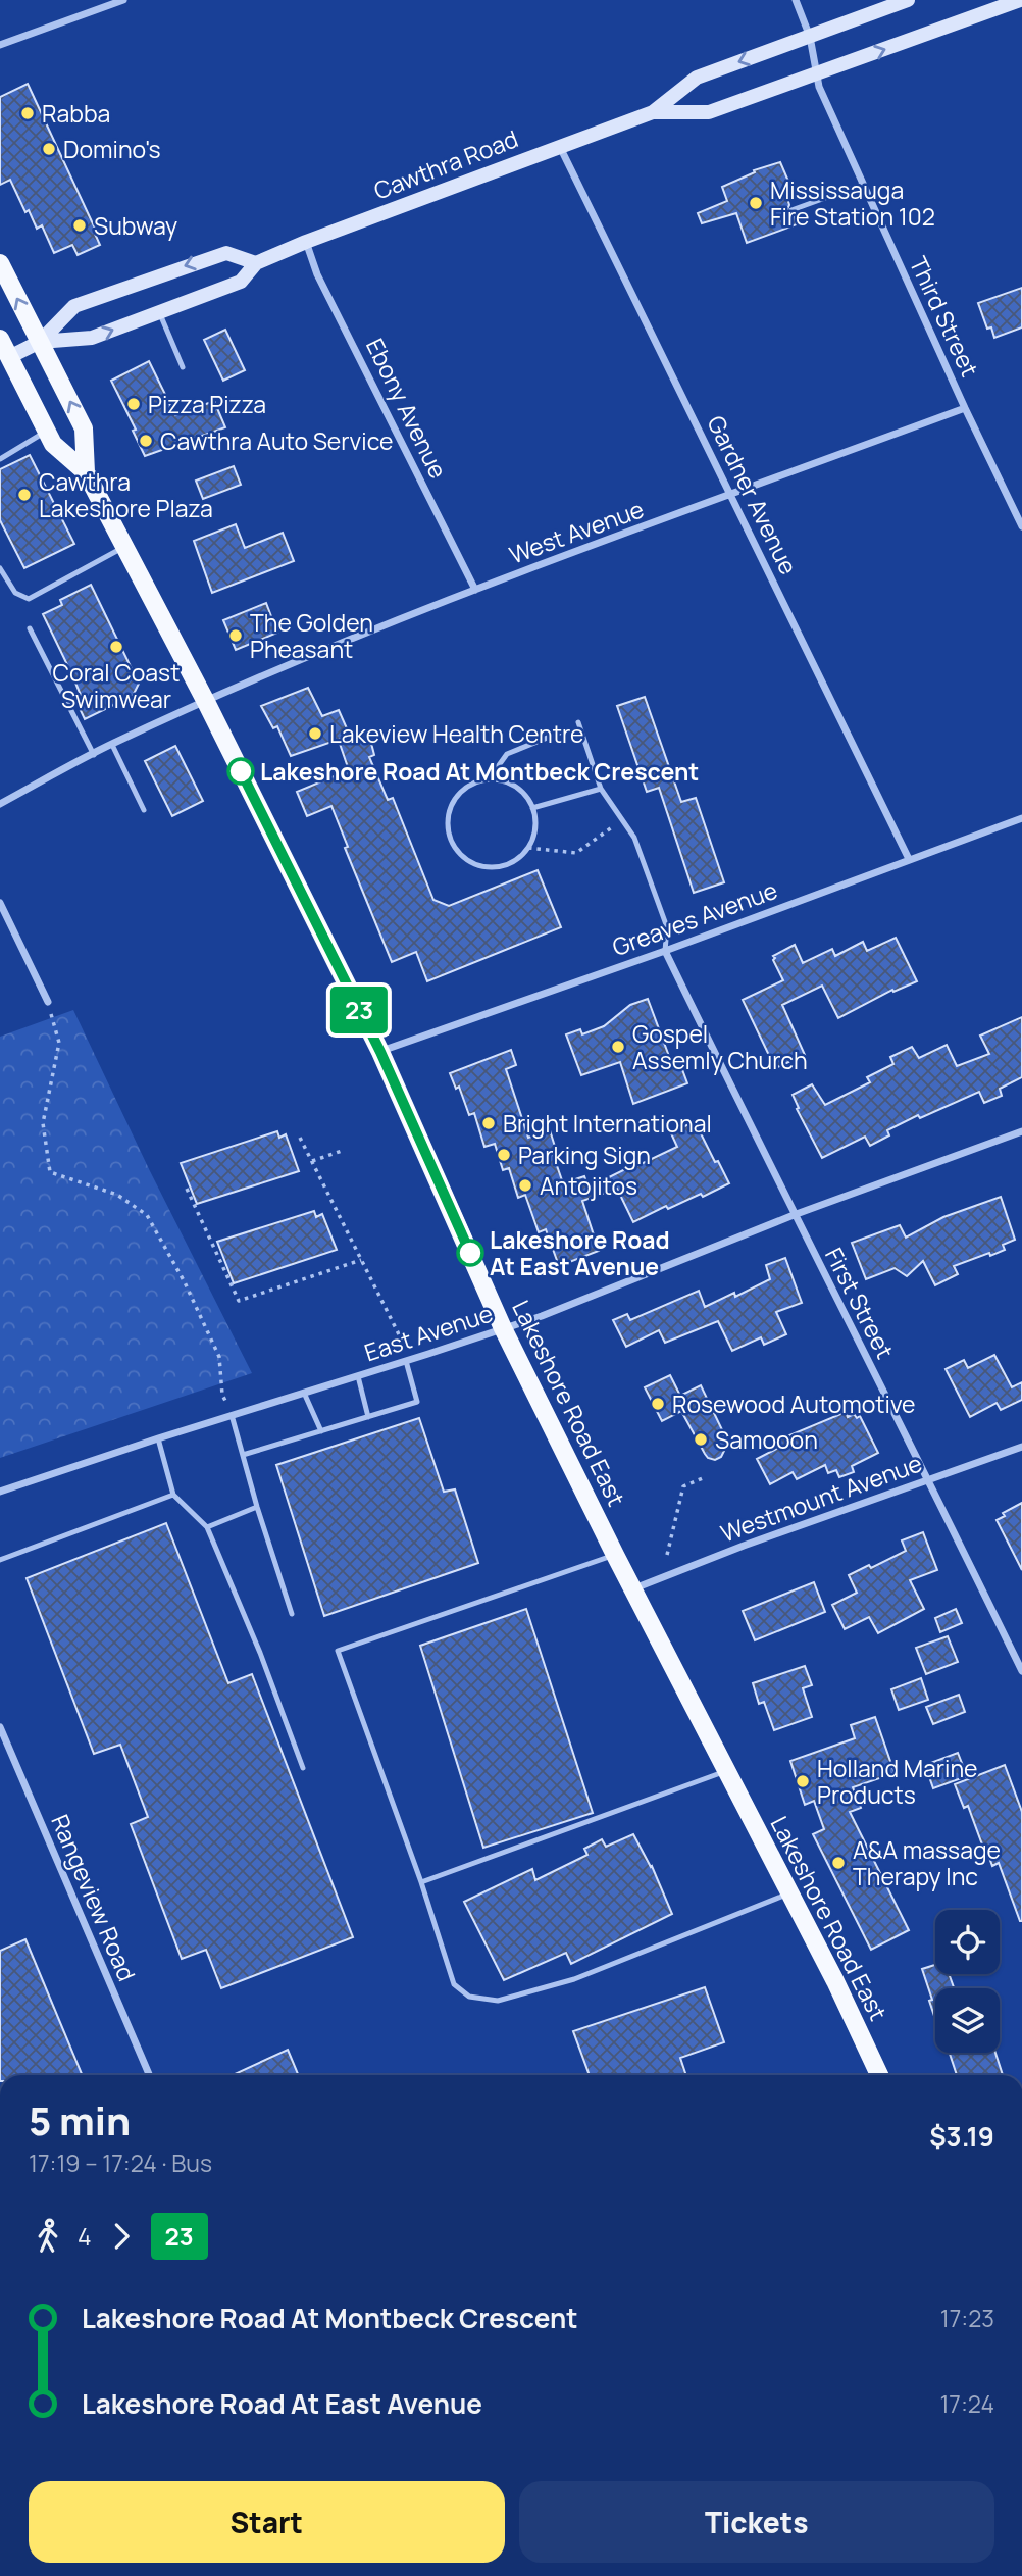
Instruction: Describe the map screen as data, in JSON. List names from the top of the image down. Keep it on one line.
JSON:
{"streets":{"main road":["Cawthra Road","Lakeshore Road East"],"street":["Third Street","Ebony Avenue","Gardner Avenue","West Avenue","Greaves Avenue","First Street","East Avenue","Westmount Avenue","Rangeview Road"]},"crossings":[["Cawthra Road","Third Street"],["Cawthra Road","Ebony Avenue"],["Cawthra Road","Gardner Avenue"],["Cawthra Road","Lakeshore Road East"],["Third Street","West Avenue"],["Ebony Avenue","West Avenue"],["Gardner Avenue","West Avenue"],["Gardner Avenue","Greaves Avenue"],["West Avenue","Lakeshore Road East"],["Greaves Avenue","First Street"],["Greaves Avenue","Lakeshore Road East"],["First Street","East Avenue"],["First Street","Westmount Avenue"],["East Avenue","Lakeshore Road East"],["Lakeshore Road East","Westmount Avenue"]],"places":["Rabba","Domino's","Mississauga Fire Station 102","Subway","Pizza Pizza","Cawthra Auto Service","Cawthra Lakeshore Plaza","The Golden Pheasant","Coral Coast Swimwear","Lakeview Health Centre","Lakeshore Road At Montbeck Crescent","Gospel Assemly Church","Bright International","Parking Sign","Antojitos","Lakeshore Road At East Avenue","Rosewood Automotive","Samooon","Holland Marine Products","A&A massage Therapy Inc"],"lines":["bus line 23"],"page":{"on_map":"23","heading":["5 min","17:19 – 17:24 · Bus","$3.19"],"legs":["4","23"],"list":[{"name":"Lakeshore Road At Montbeck Crescent","value":"17:23"},{"name":"Lakeshore Road At East Avenue","value":"17:24"}],"buttons":["Start","Tickets"]}}
